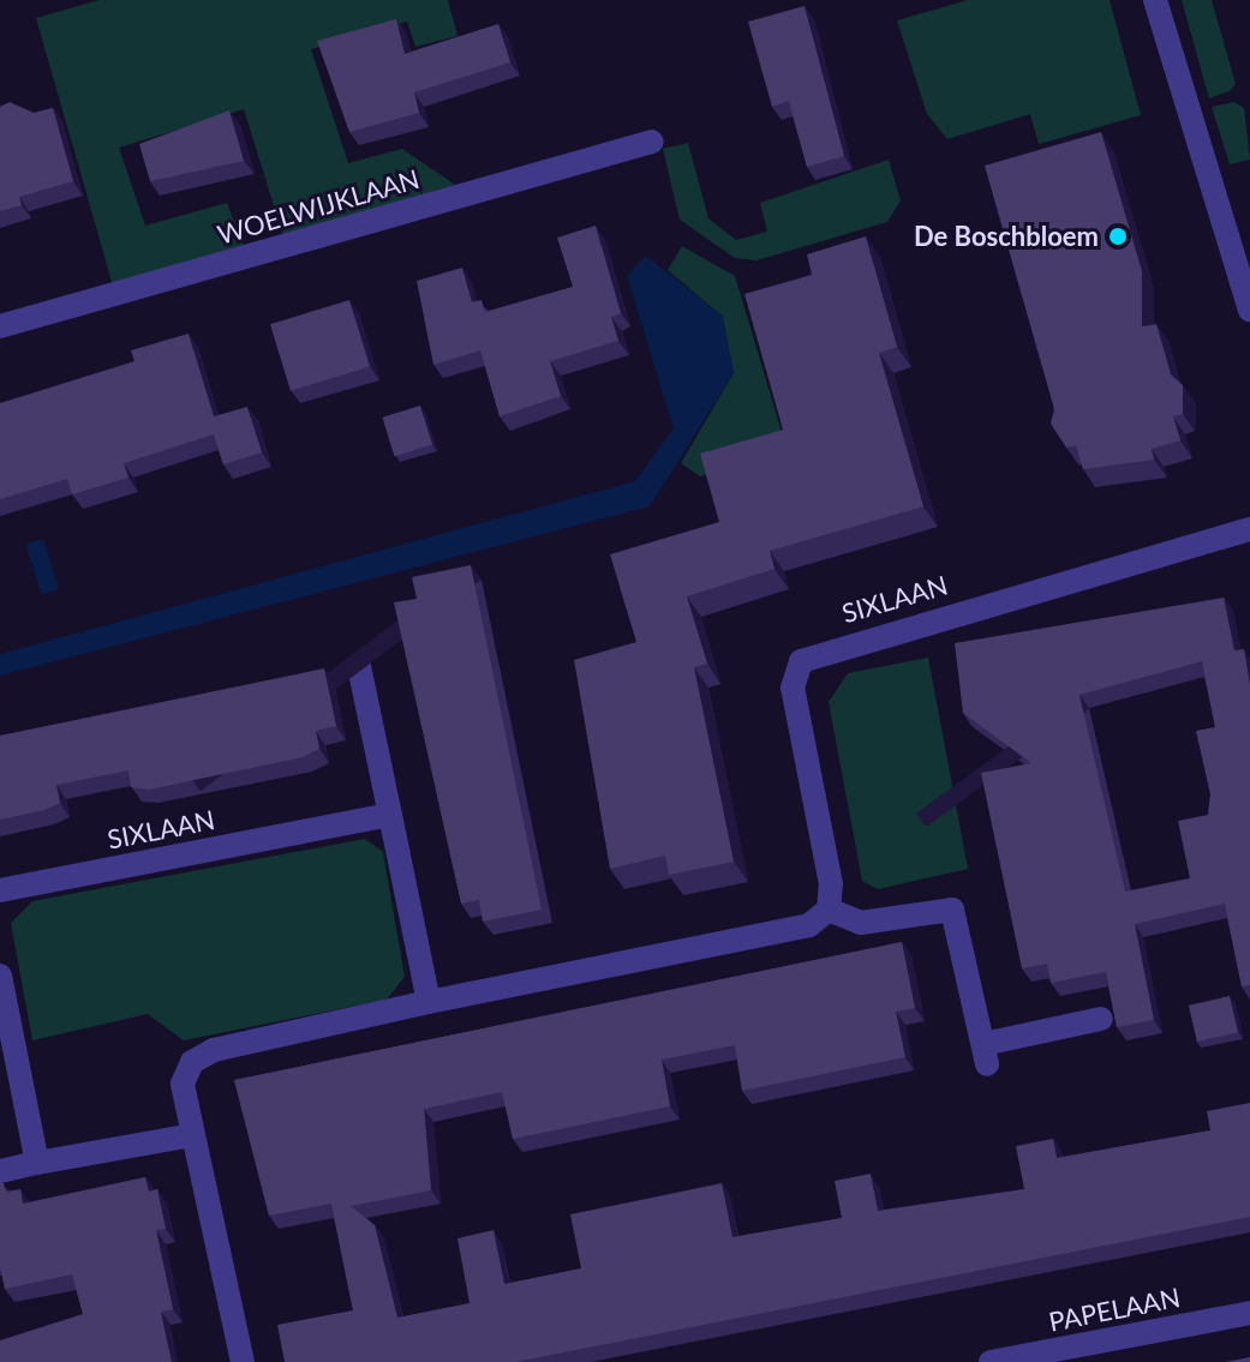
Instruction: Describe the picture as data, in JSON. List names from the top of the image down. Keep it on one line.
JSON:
{"streets":{"street":["WOELWIJKLAAN","SIXLAAN","PAPELAAN"]},"places":["De Boschbloem"]}
